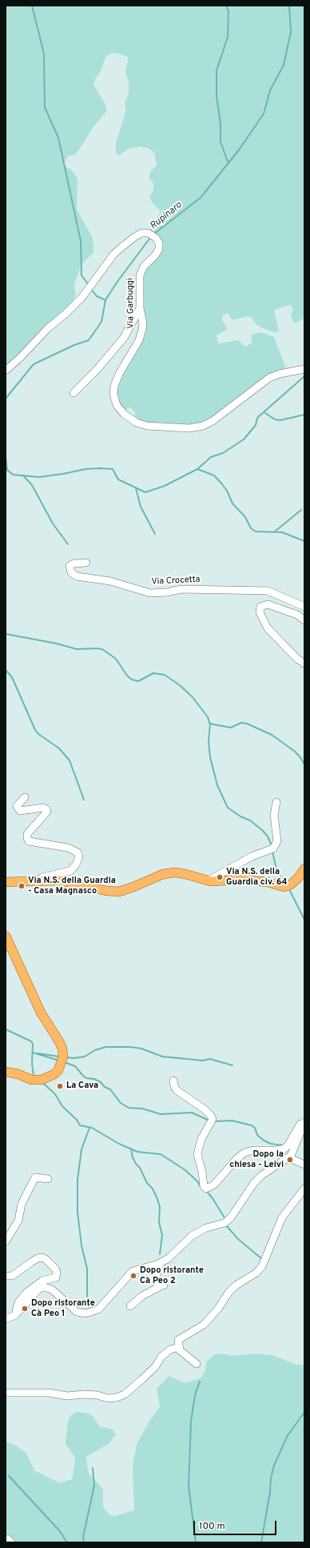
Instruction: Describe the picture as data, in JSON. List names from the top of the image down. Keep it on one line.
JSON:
{"streets":{"street":["Via Garbuggi","Via Crocetta"]},"water":["Rupinaro"],"places":["Via N.S. della Guardia civ. 64","Via N.S. della Guardia - Casa Magnasco","La Cava","Dopo la chiesa - Leivi","Dopo ristorante Cà Peo 2","Dopo ristorante Cà Peo 1"],"scale_bar":"100 m"}
